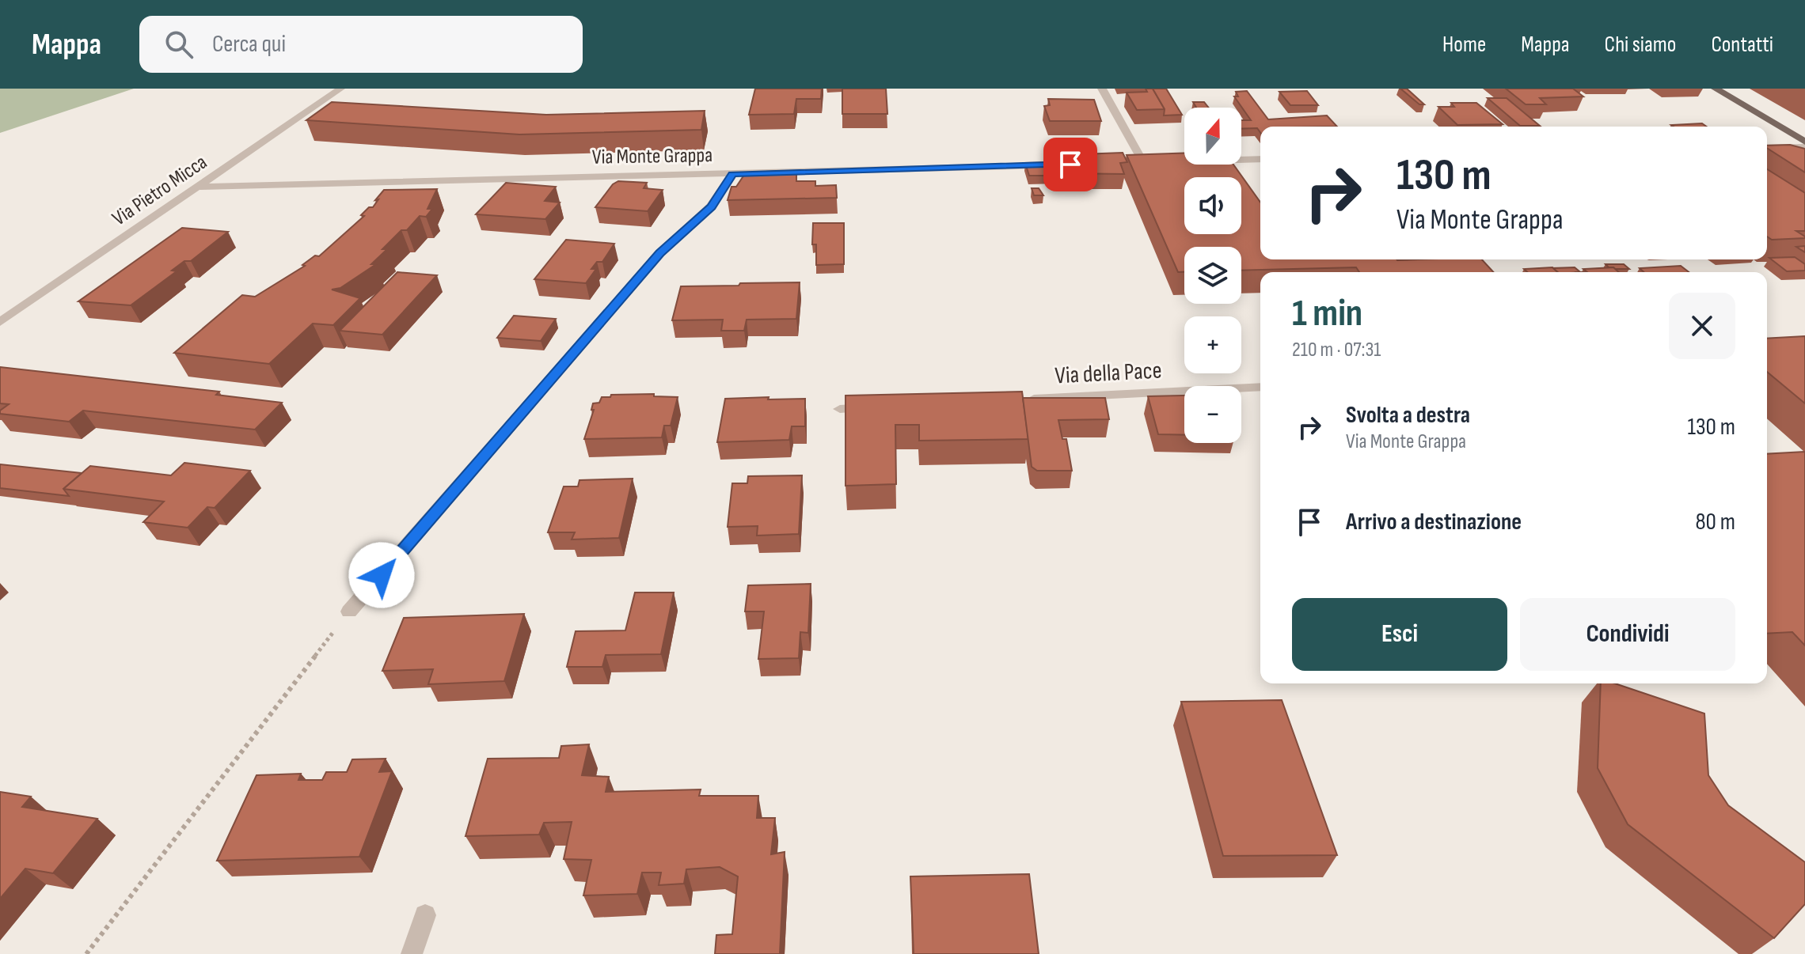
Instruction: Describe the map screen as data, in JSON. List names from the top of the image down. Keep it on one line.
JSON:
{"streets":{"street":["Via Monte Grappa","Via Pietro Micca","Via della Pace"]},"crossings":[["Via Monte Grappa","Via Pietro Micca"]],"north":"top","page":{"header":"Mappa","search":"Cerca qui","nav":["Home","Mappa","Chi siamo","Contatti"],"map_buttons":["+","−"],"turn":["130 m","Via Monte Grappa"],"heading":["1 min","210 m · 07:31"],"list":[{"name":"Svolta a destra","note":"Via Monte Grappa","value":"130 m"},{"name":"Arrivo a destinazione","value":"80 m"}],"buttons":["Esci","Condividi"]}}
